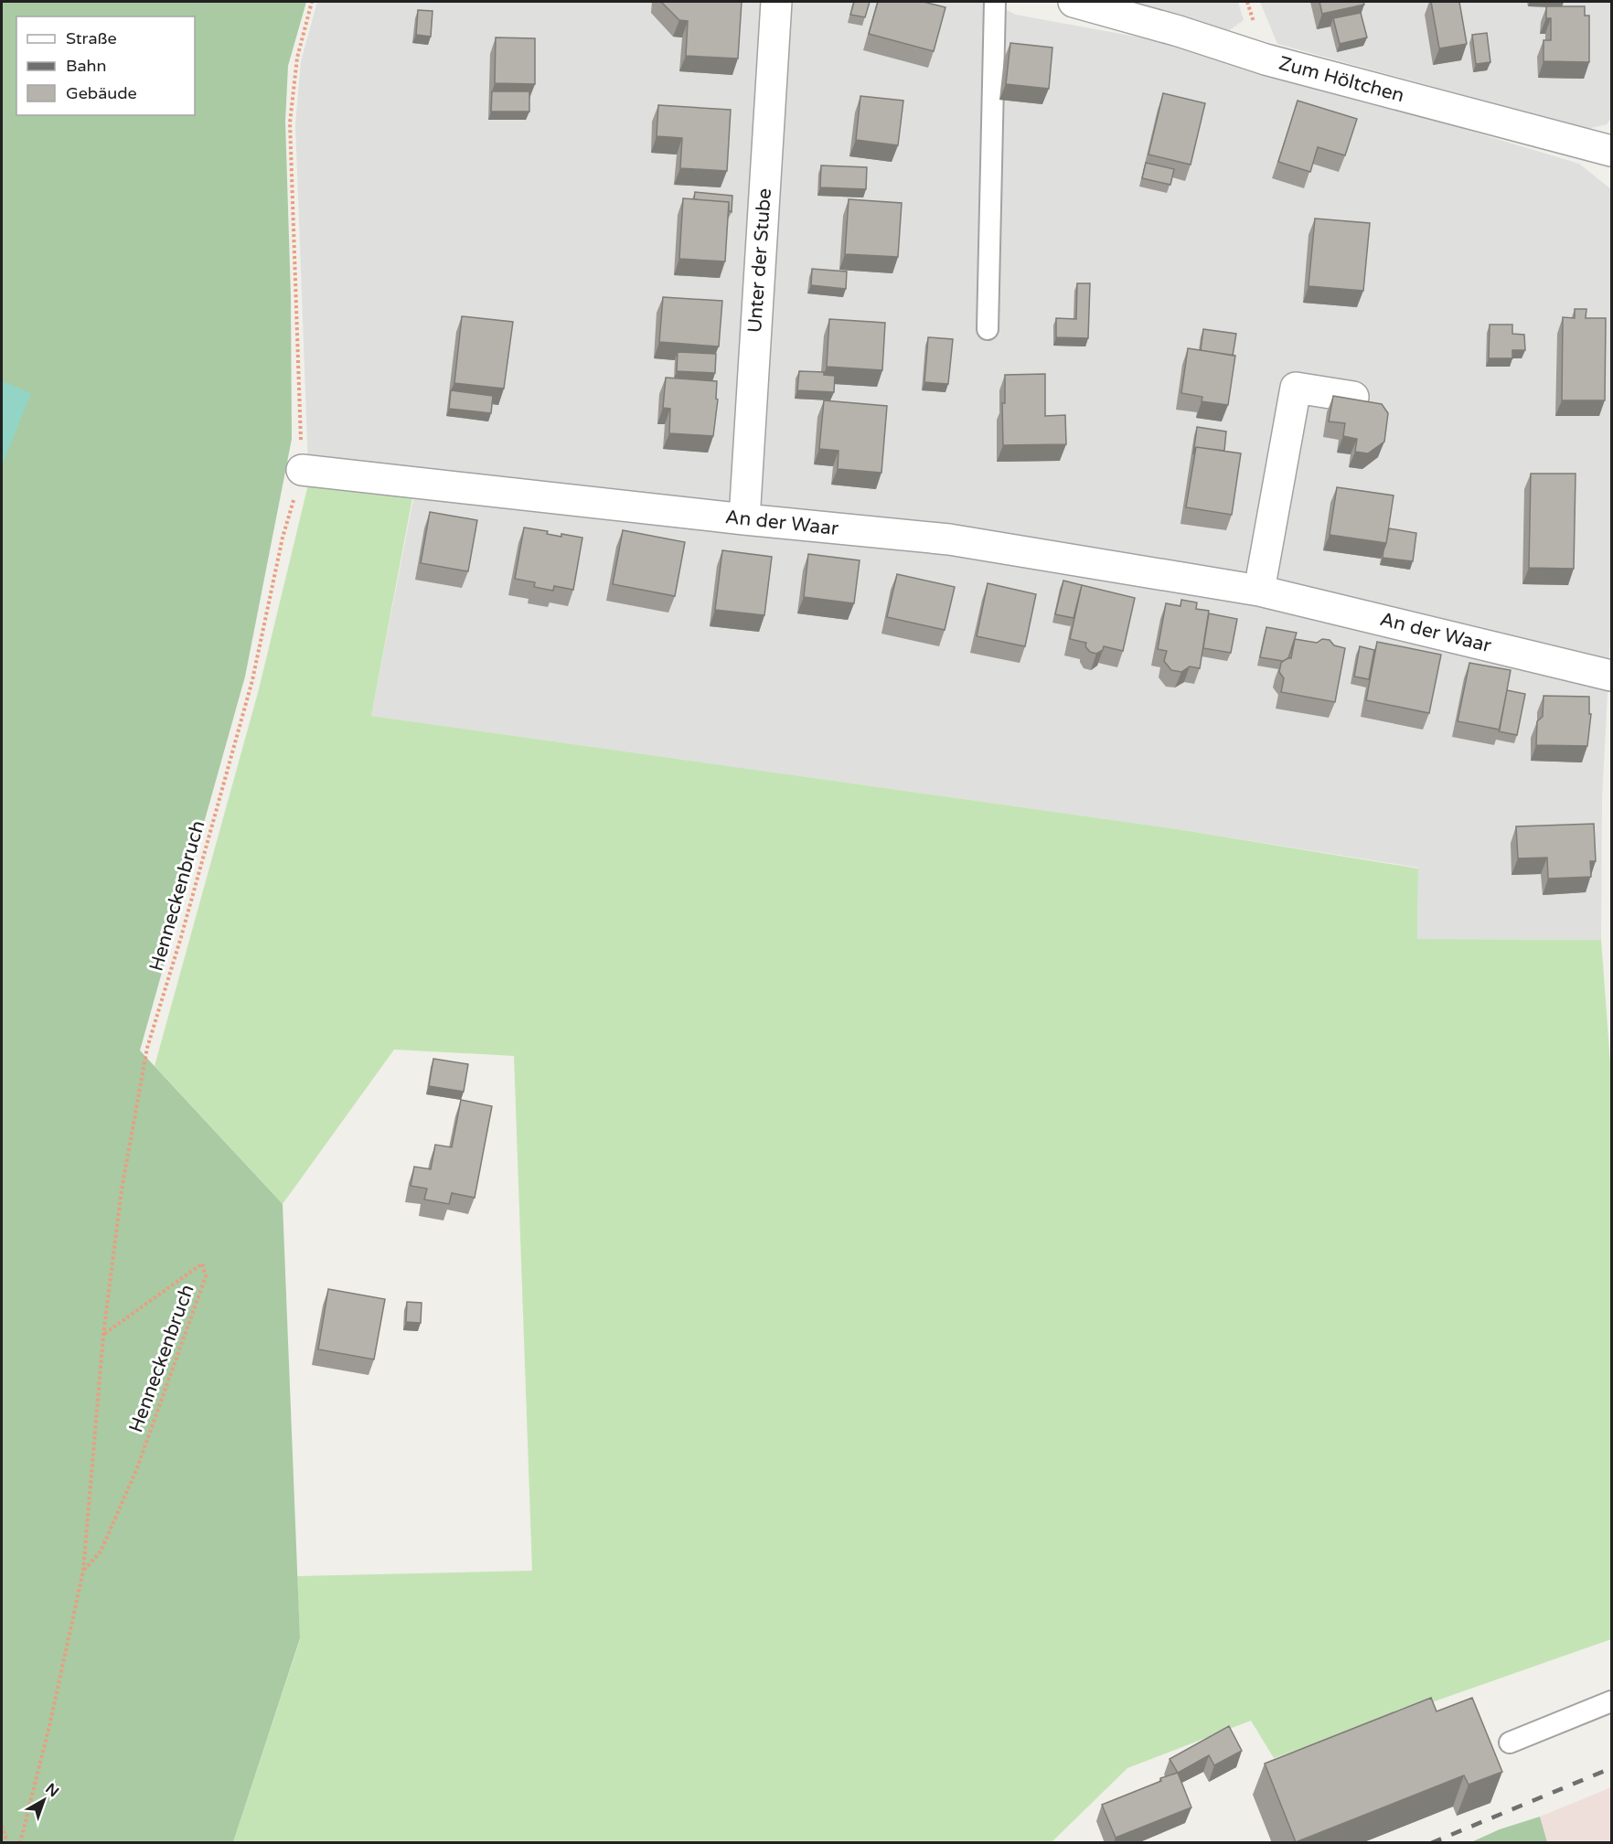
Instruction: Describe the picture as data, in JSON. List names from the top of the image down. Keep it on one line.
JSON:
{"streets":{"street":["Zum Höltchen","Unter der Stube","An der Waar"],"path":["Henneckenbruch"]},"crossings":[["Unter der Stube","An der Waar"],["An der Waar","Henneckenbruch"]],"legend":["Straße","Bahn","Gebäude"],"north":"top right"}
